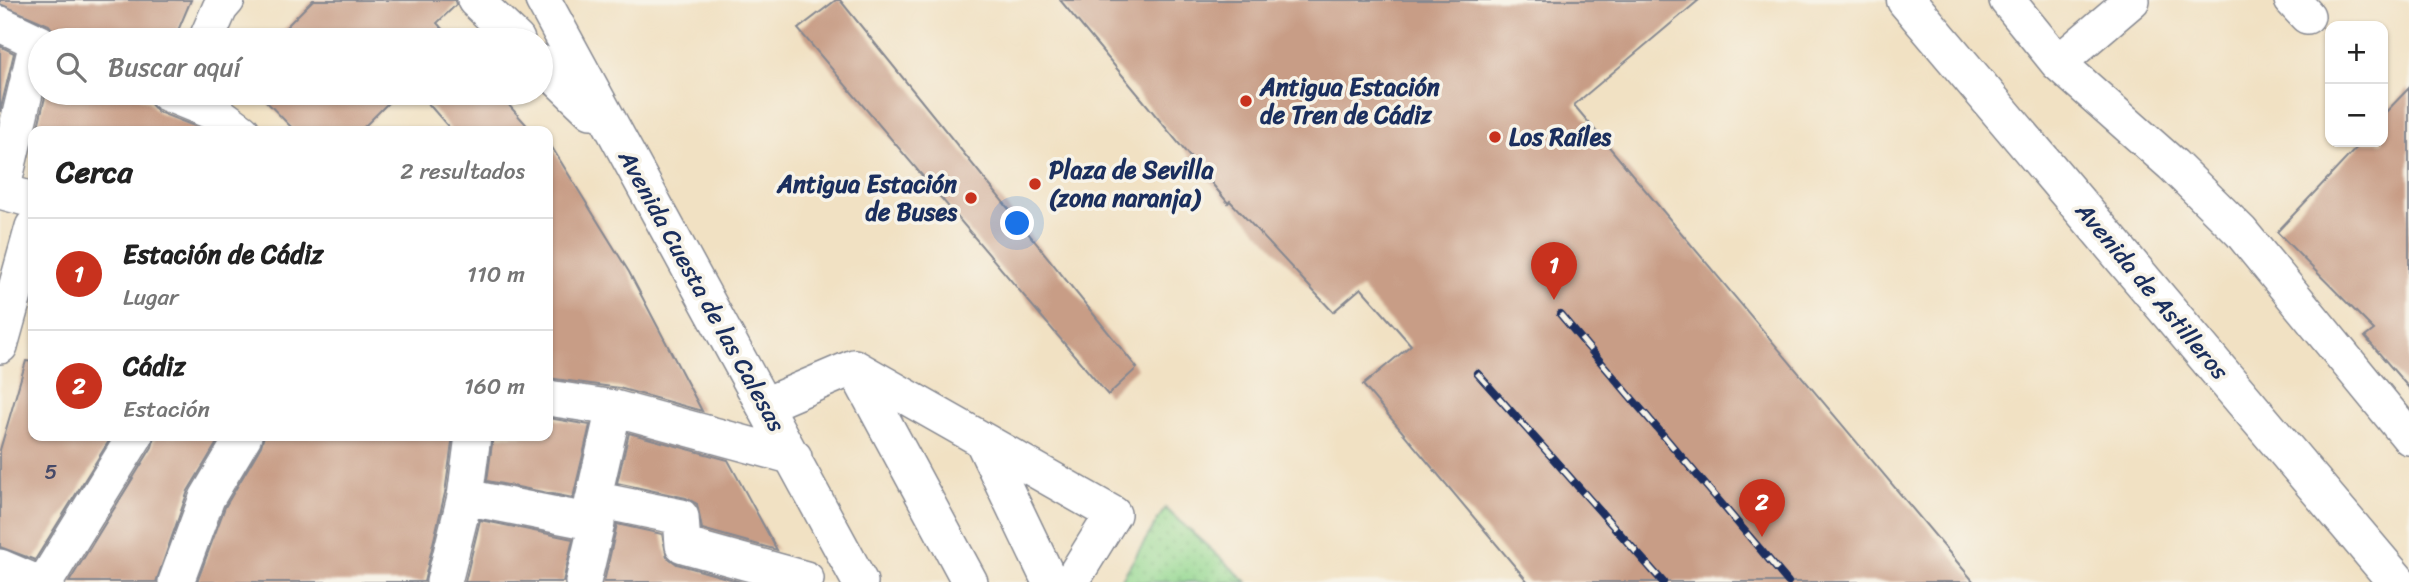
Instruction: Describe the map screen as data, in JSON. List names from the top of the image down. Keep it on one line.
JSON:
{"streets":{"main road":["Avenida de Astilleros"],"street":["Avenida Cuesta de las Calesas"]},"places":["Antigua Estación de Tren de Cádiz","Los Raíles","Plaza de Sevilla (zona naranja)","Antigua Estación de Buses"],"house_numbers":["5"],"page":{"map_buttons":["+","−"],"search":"Buscar aquí","heading":["Cerca","2 resultados"],"list":[{"mark":"1","name":"Estación de Cádiz","note":"Lugar","value":"110 m"},{"mark":"2","name":"Cádiz","note":"Estación","value":"160 m"}],"pins":["1","2"]}}
